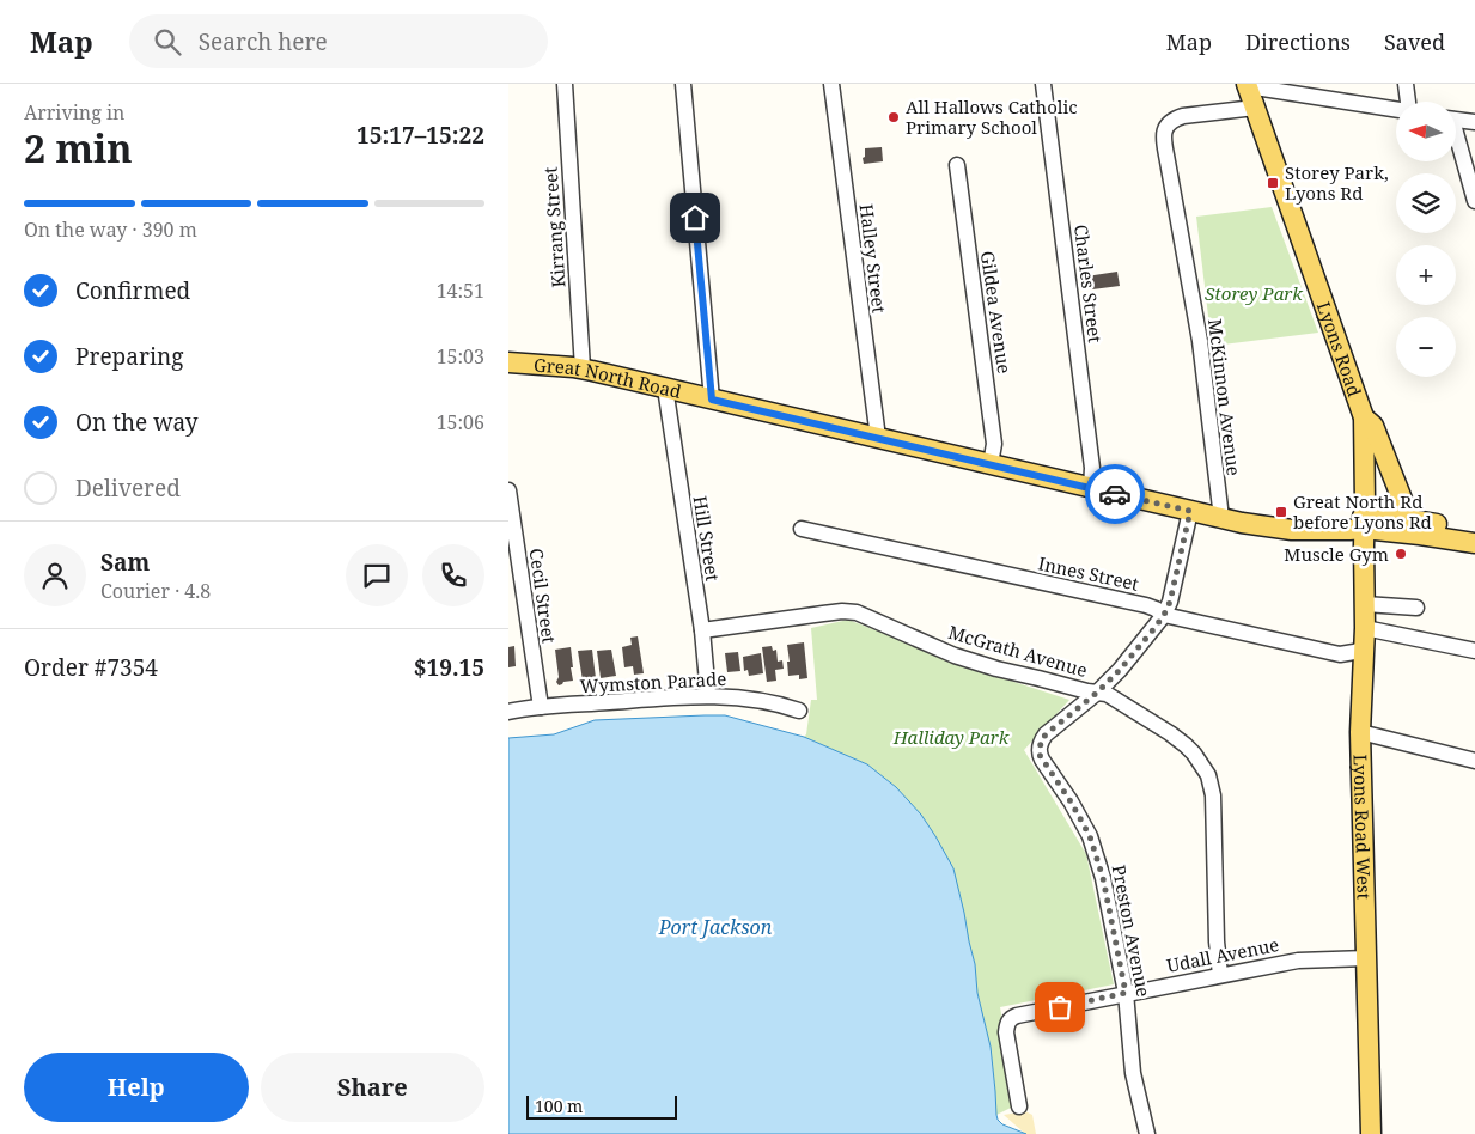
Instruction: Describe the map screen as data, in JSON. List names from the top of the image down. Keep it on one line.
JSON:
{"streets":{"main road":["Lyons Road","Great North Road","Lyons Road West"],"street":["Kirrang Street","Halley Street","Charles Street","Gildea Avenue","McKinnon Avenue","Hill Street","Innes Street","Cecil Street","McGrath Avenue","Wymston Parade","Preston Avenue","Udall Avenue"]},"crossings":[["Kirrang Street","Great North Road"],["Halley Street","Great North Road"],["Charles Street","Great North Road"],["Gildea Avenue","Great North Road"],["Lyons Road","Great North Road"],["Lyons Road","McKinnon Avenue"],["Lyons Road","Lyons Road West"],["Great North Road","McKinnon Avenue"],["Great North Road","Hill Street"],["Great North Road","Lyons Road West"],["Hill Street","McGrath Avenue"],["Hill Street","Wymston Parade"],["Innes Street","Lyons Road West"],["Cecil Street","Wymston Parade"],["McGrath Avenue","Preston Avenue"],["McGrath Avenue","Udall Avenue"],["Lyons Road West","Udall Avenue"],["Preston Avenue","Udall Avenue"]],"water":["Port Jackson"],"parks":["Storey Park","Halliday Park"],"places":{"other":["All Hallows Catholic Primary School","Muscle Gym"],"transit":["Storey Park, Lyons Rd","Great North Rd before Lyons Rd"]},"scale_bar":"100 m","north":"left","page":{"header":"Map","search":"Search here","nav":["Map","Directions","Saved"],"heading":["2 min","Arriving in","15:17–15:22"],"panel":["Sam","Courier · 4.8","Order #7354","$19.15"],"map_buttons":["+","−"],"bar":"On the way · 390 m","list":[["Confirmed","14:51"],["Preparing","15:03"],["On the way","15:06"],"Delivered"],"buttons":["Help","Share"],"scale":"100 m"}}
